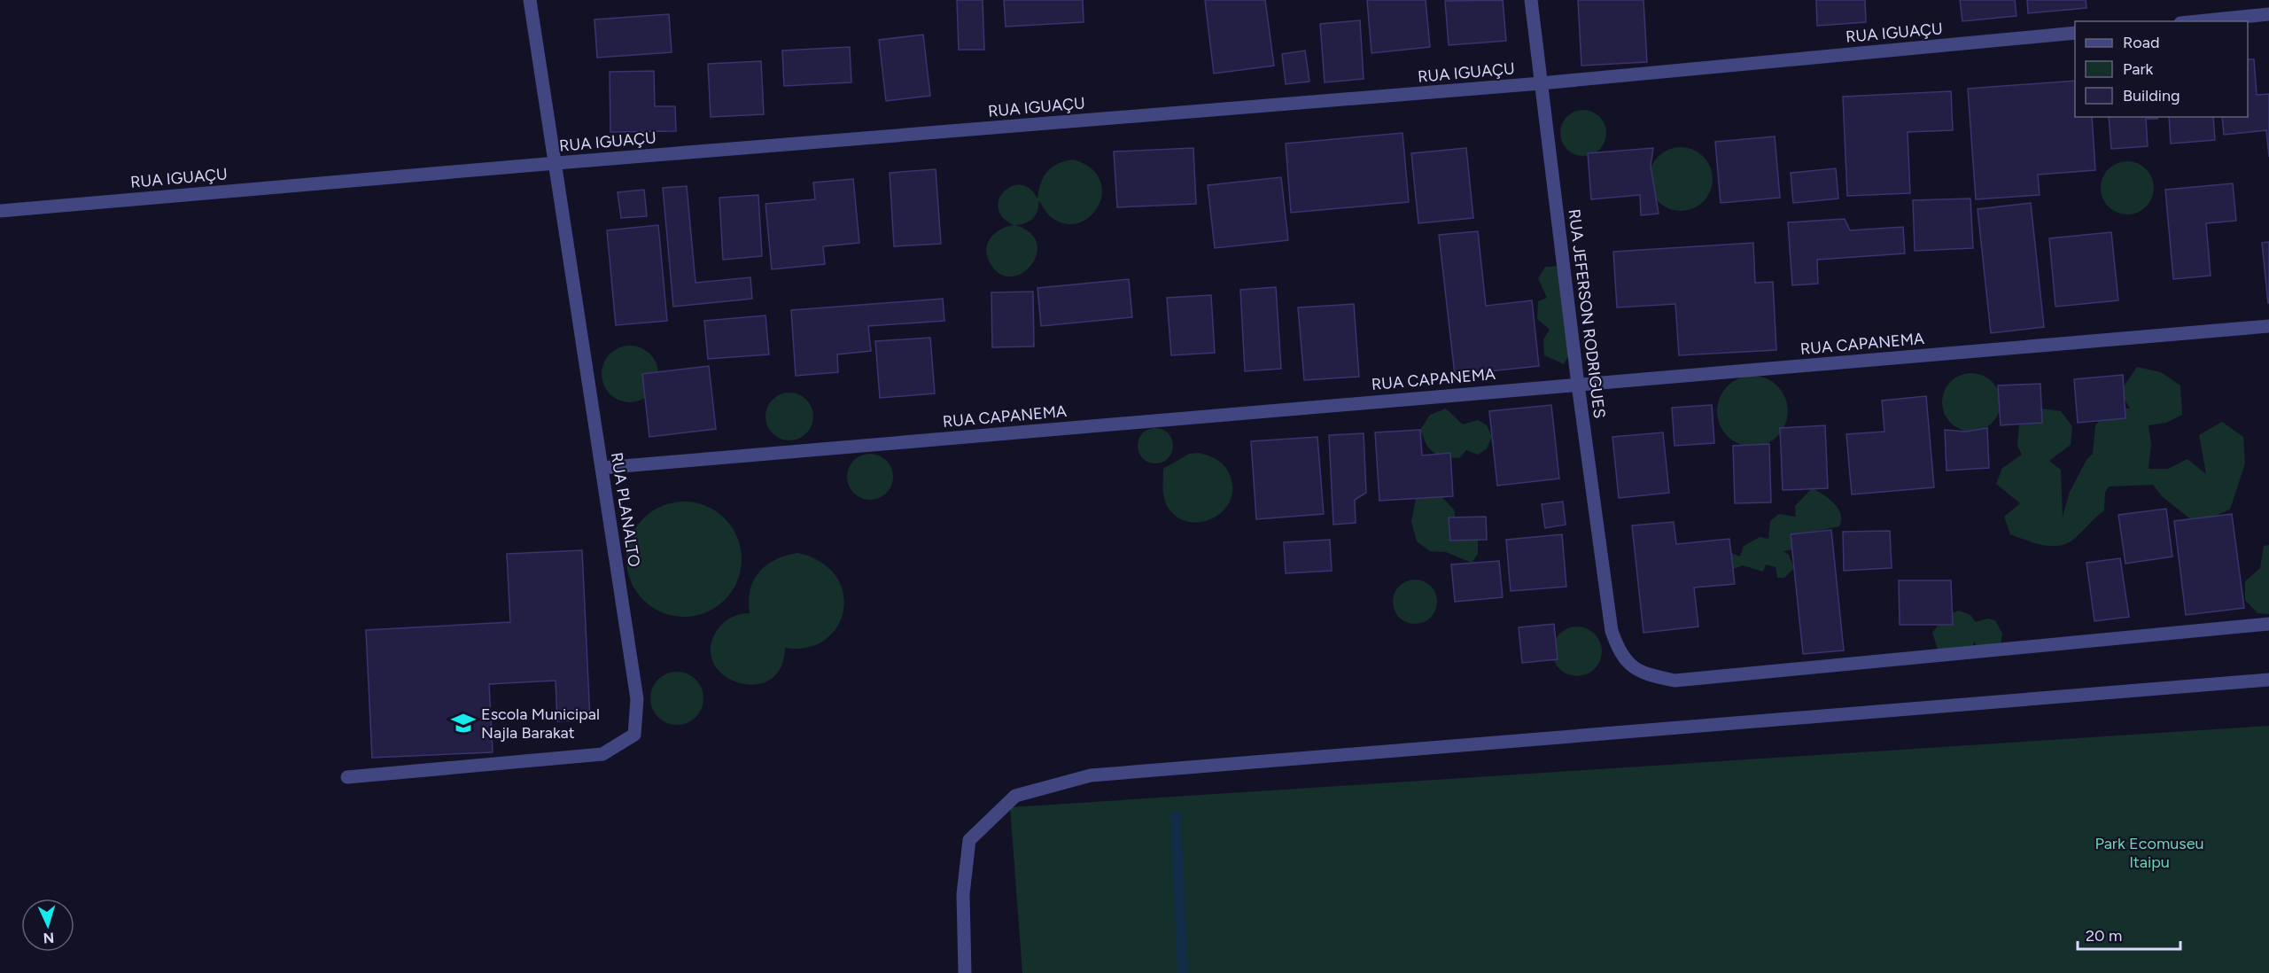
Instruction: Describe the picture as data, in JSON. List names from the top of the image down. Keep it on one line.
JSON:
{"streets":{"street":["RUA IGUAÇU","RUA JEFERSON RODRIGUES","RUA CAPANEMA","RUA PLANALTO"]},"crossings":[["RUA IGUAÇU","RUA JEFERSON RODRIGUES"],["RUA IGUAÇU","RUA PLANALTO"],["RUA JEFERSON RODRIGUES","RUA CAPANEMA"],["RUA CAPANEMA","RUA PLANALTO"]],"parks":["Park Ecomuseu Itaipu"],"places":{"school or university":["Escola Municipal Najla Barakat"]},"legend":["Road","Park","Building"],"scale_bar":"20 m","north":"bottom"}
